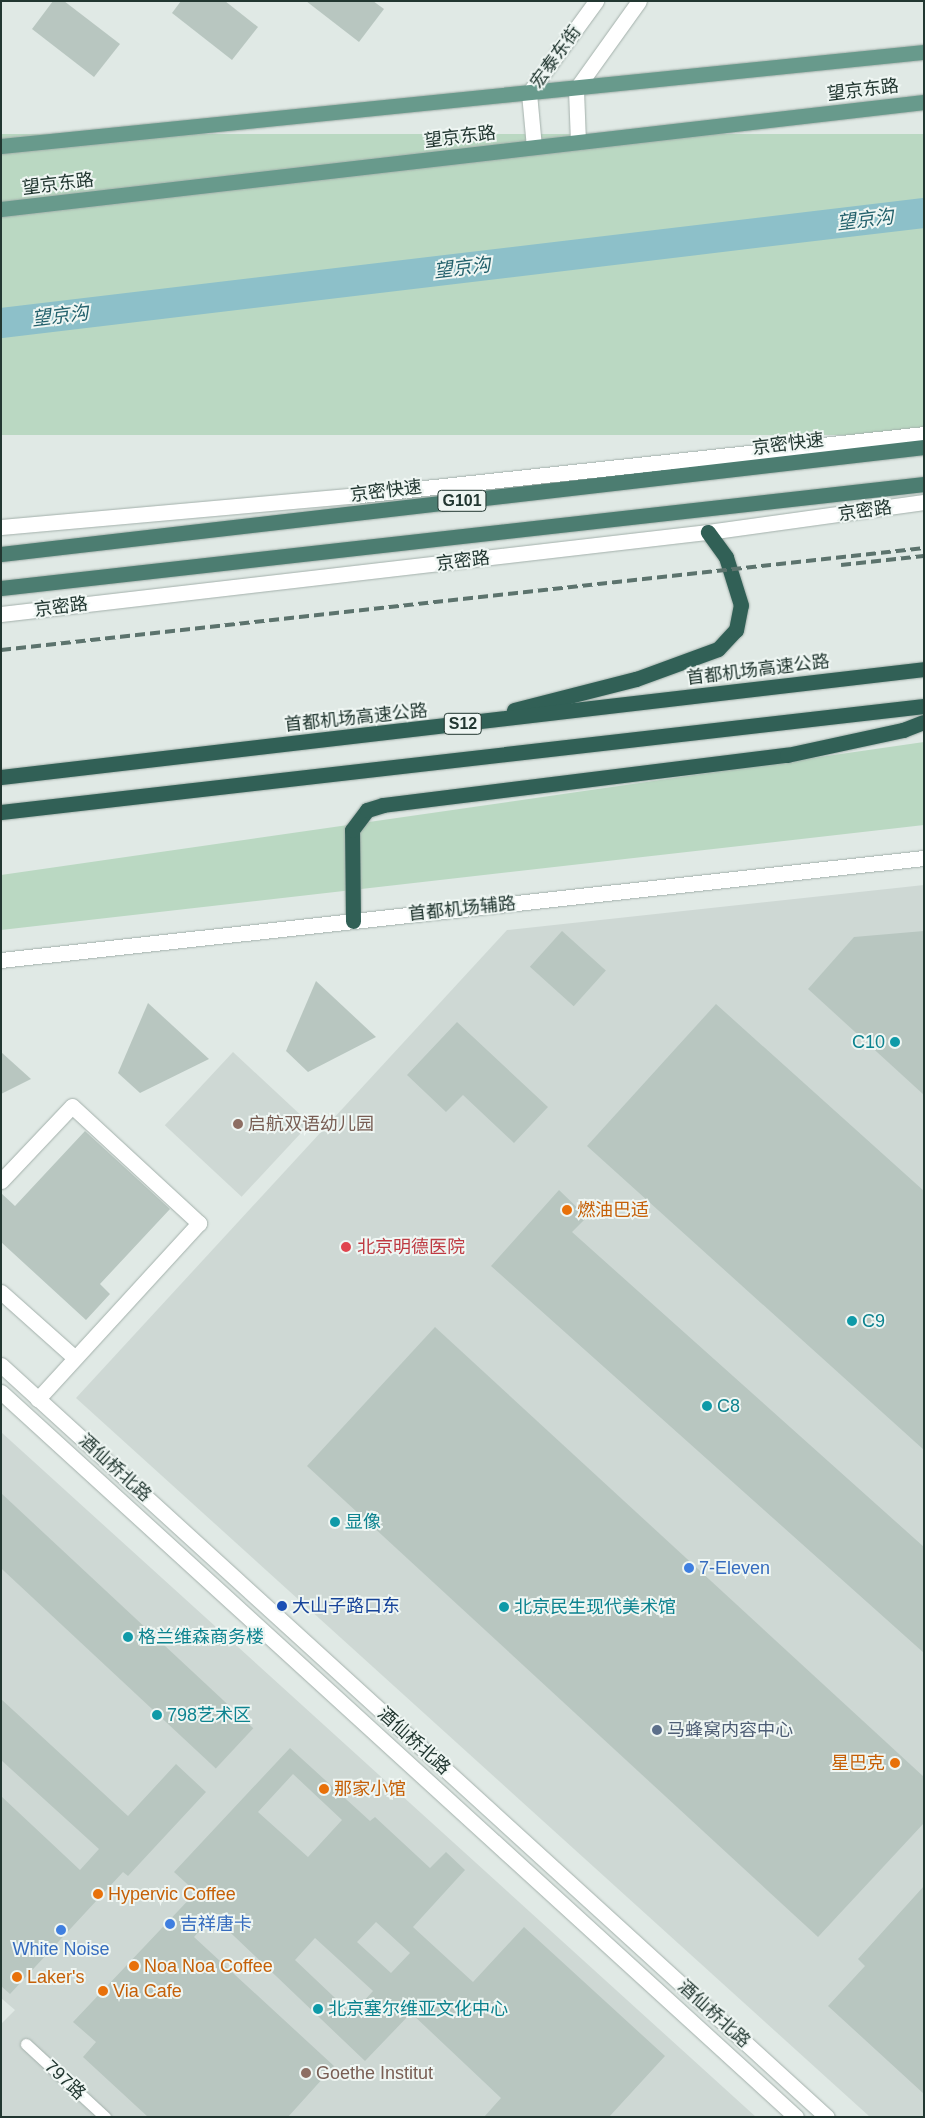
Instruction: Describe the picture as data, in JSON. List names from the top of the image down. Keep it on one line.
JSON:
{"streets":{"highway":["京密快速","G101","首都机场高速公路","S12"],"main road":["望京东路"],"street":["宏泰东街","京密路","首都机场辅路","酒仙桥北路","797路"]},"crossings":[["宏泰东街","望京东路"]],"water":["望京沟"],"places":["C10","启航双语幼儿园","燃油巴适","北京明德医院","C9","C8","显像","7-Eleven","大山子路口东","北京民生现代美术馆","格兰维森商务楼","798艺术区","马蜂窝内容中心","星巴克","那家小馆","Hypervic Coffee","吉祥唐卡","White Noise","Noa Noa Coffee","Laker's","Via Cafe","北京塞尔维亚文化中心","Goethe Institut"]}
